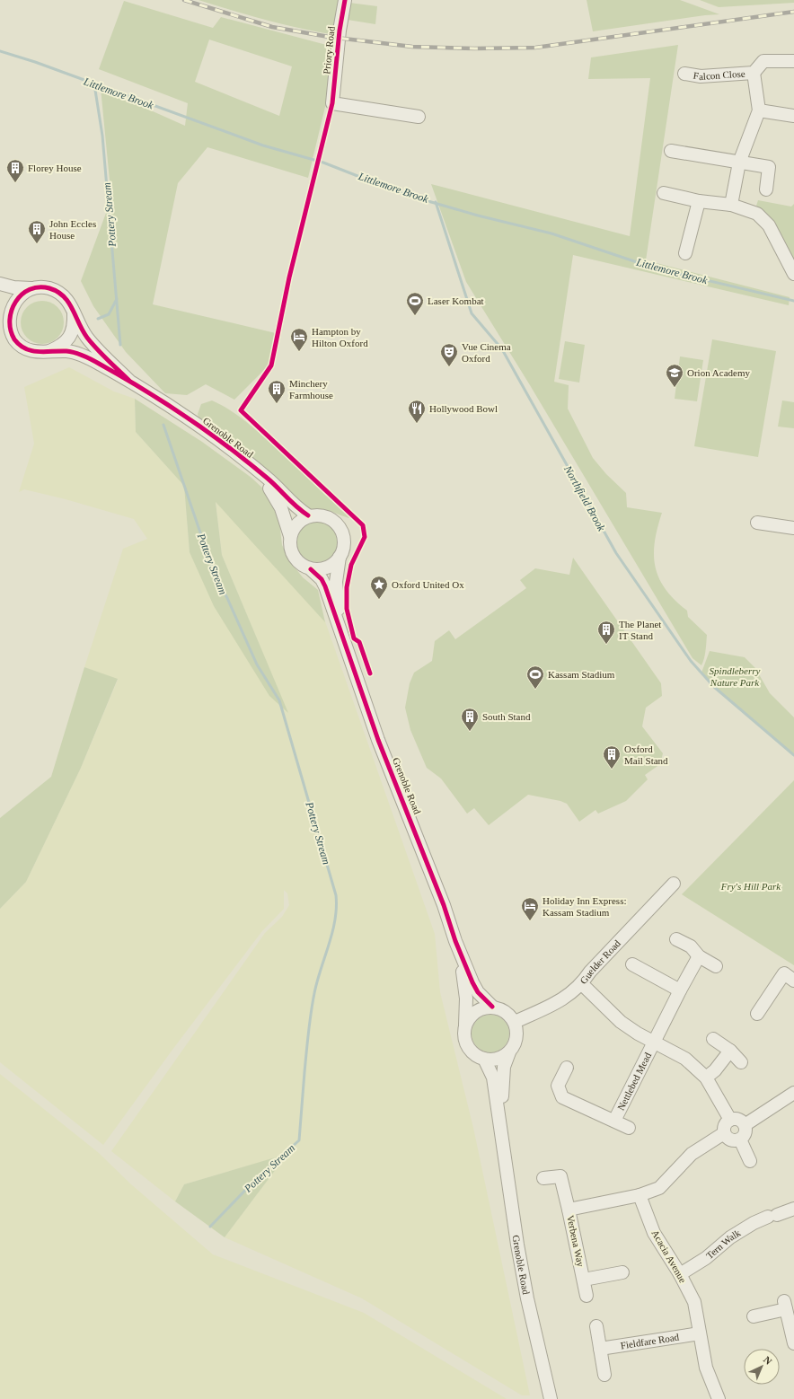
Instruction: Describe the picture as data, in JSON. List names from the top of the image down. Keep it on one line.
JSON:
{"streets":{"street":["Priory Road","Falcon Close","Grenoble Road","Guelder Road","Nettlebed Mead","Verbena Way","Tern Walk","Acacia Avenue","Fieldfare Road"]},"crossings":[["Grenoble Road","Guelder Road"],["Verbena Way","Acacia Avenue"],["Tern Walk","Acacia Avenue"],["Acacia Avenue","Fieldfare Road"]],"water":["Littlemore Brook","Pottery Stream","Northfield Brook"],"parks":["Spindleberry Nature Park","Fry's Hill Park"],"places":{"building":["Florey House","John Eccles House","Minchery Farmhouse","The Planet IT Stand","South Stand","Oxford Mail Stand"],"sports":["Laser Kombat","Kassam Stadium"],"hotel":["Hampton by Hilton Oxford","Holiday Inn Express: Kassam Stadium"],"theatre":["Vue Cinema Oxford"],"school or university":["Orion Academy"],"restaurant":["Hollywood Bowl"],"place":["Oxford United Ox"]},"north":"top right"}
